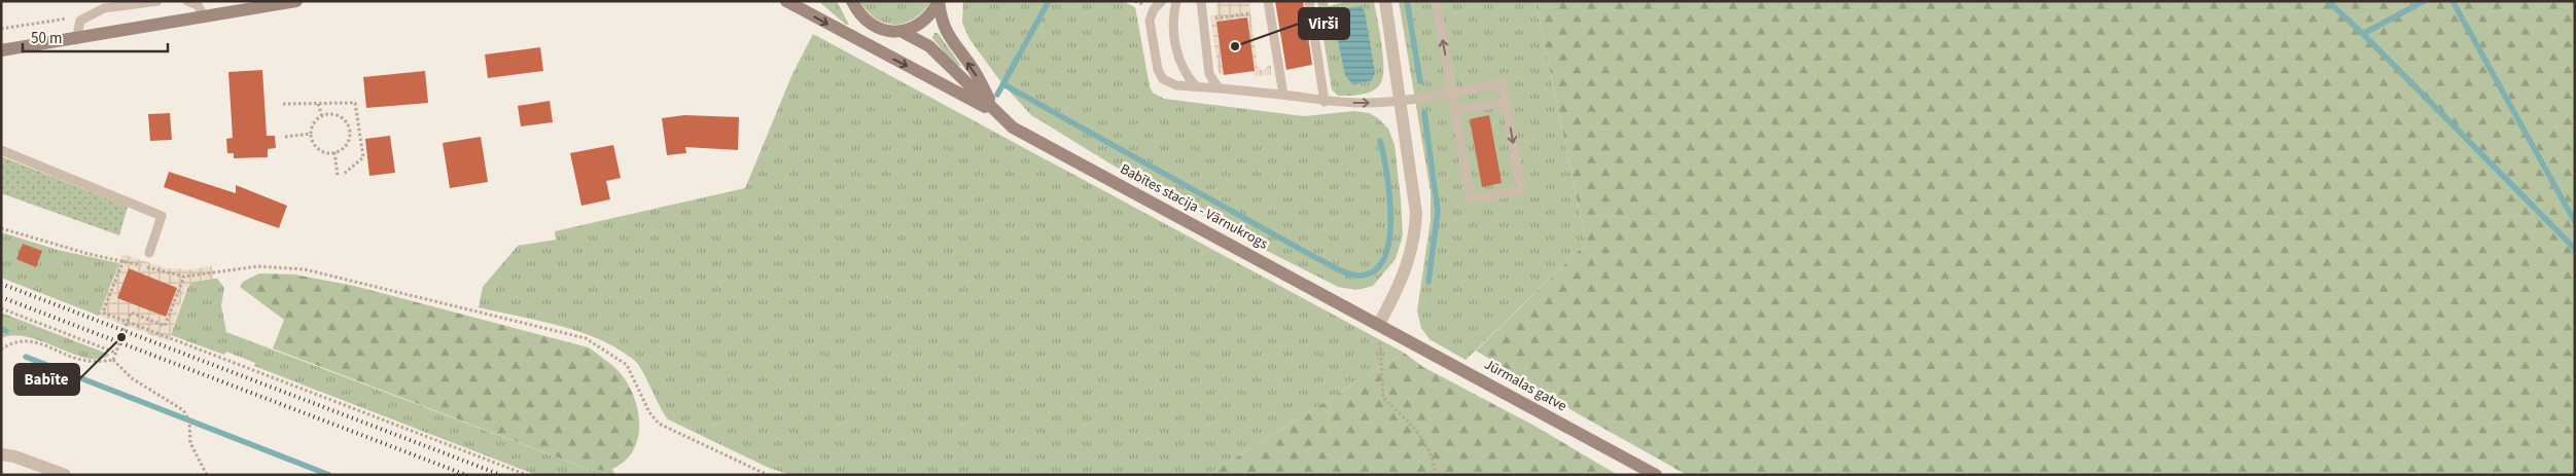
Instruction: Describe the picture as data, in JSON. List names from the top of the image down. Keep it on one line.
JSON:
{"streets":{"main road":["Babītes stacija - Vārnukrogs","Jūrmalas gatve"]},"crossings":[["Babītes stacija - Vārnukrogs","Jūrmalas gatve"]],"places":["Virši","Babīte"],"scale_bar":"50 m"}
